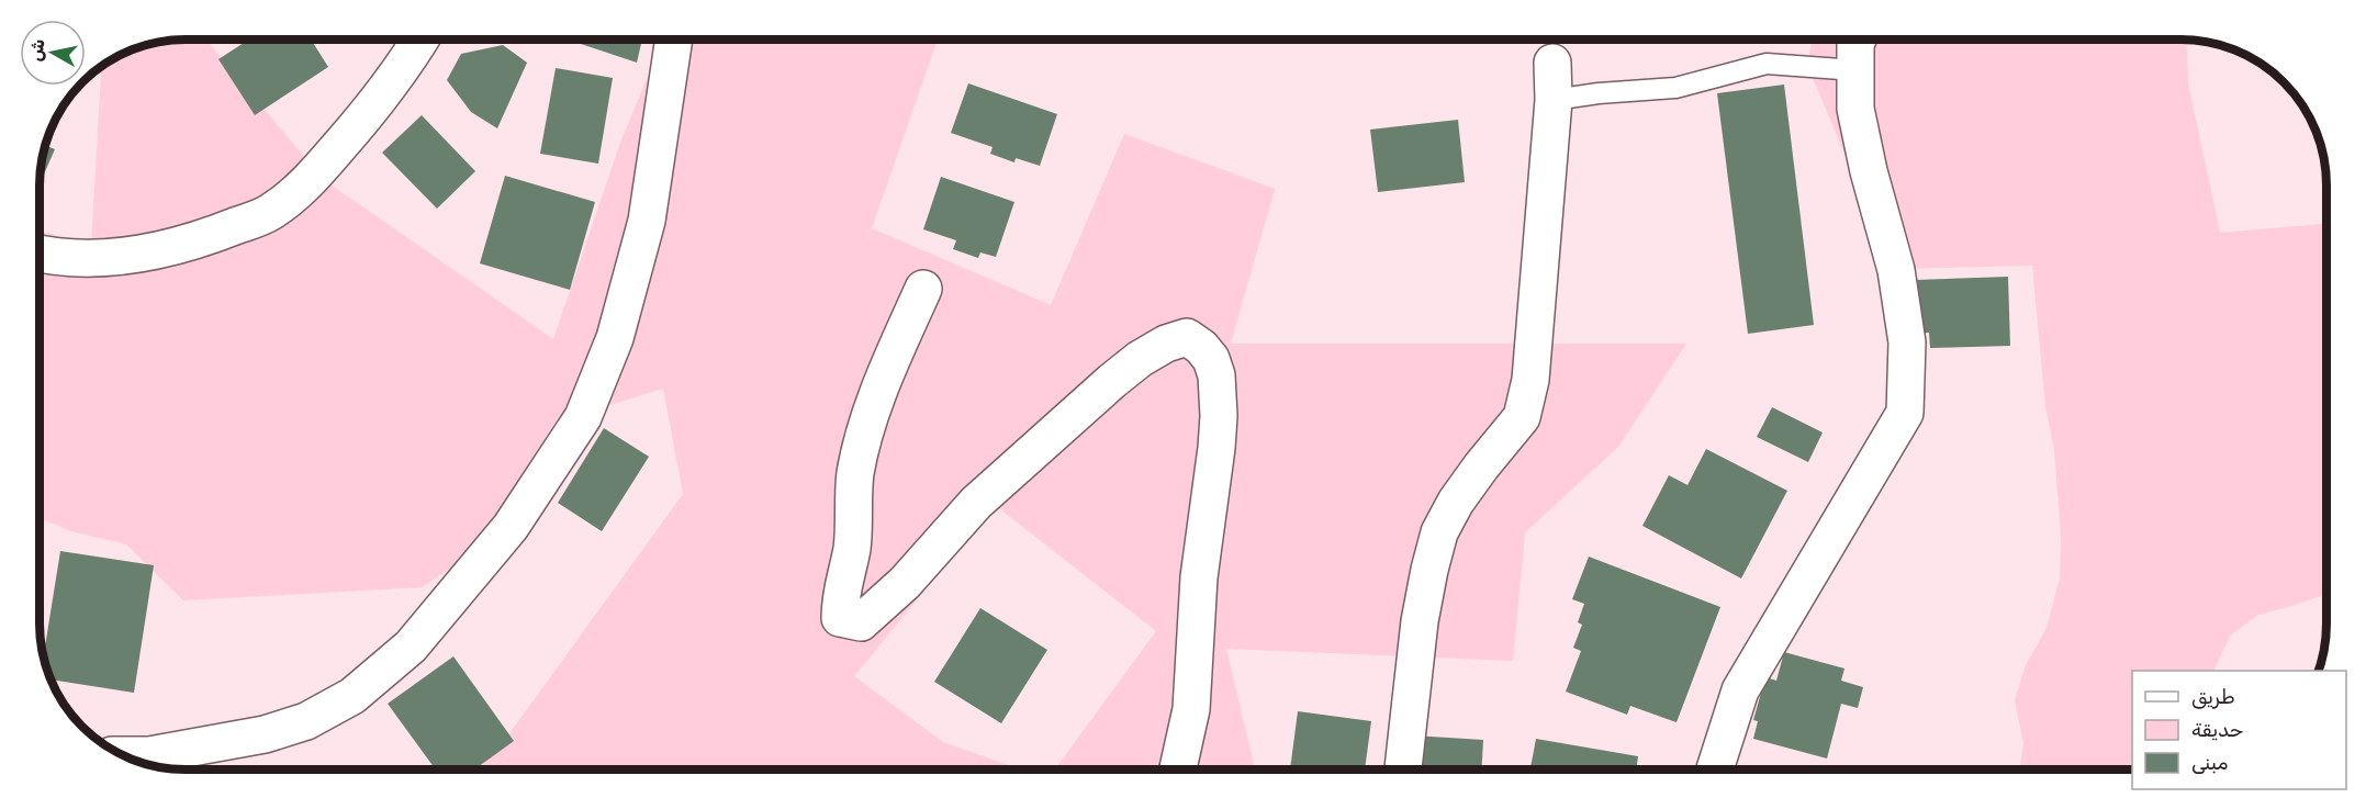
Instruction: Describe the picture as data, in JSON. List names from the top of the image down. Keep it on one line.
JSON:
{"legend":["طريق","حديقة","مبنى"],"north":"left"}
